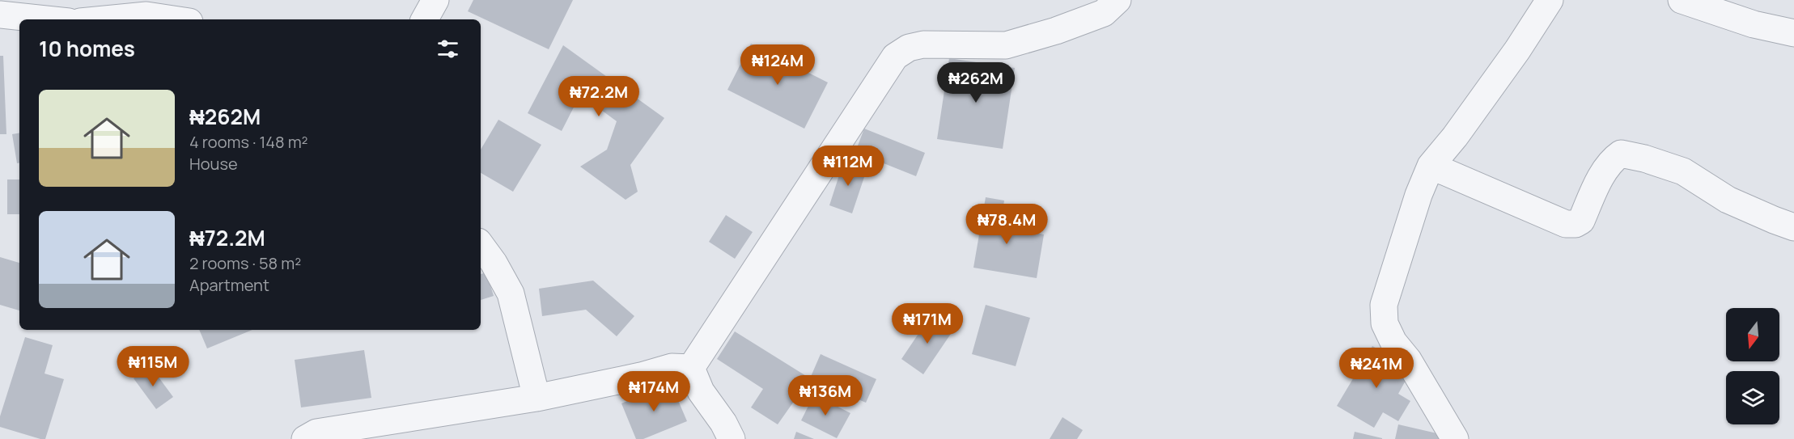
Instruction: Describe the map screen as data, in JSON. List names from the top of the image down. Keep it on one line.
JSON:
{"north":"bottom","page":{"heading":"10 homes","price":["₦124M","₦262M","₦72.2M","₦112M","₦78.4M","₦171M","₦115M","₦241M","₦174M","₦136M"],"list":[{"name":"₦262M","note":"4 rooms · 148 m² · House"},{"name":"₦72.2M","note":"2 rooms · 58 m² · Apartment"}]}}
